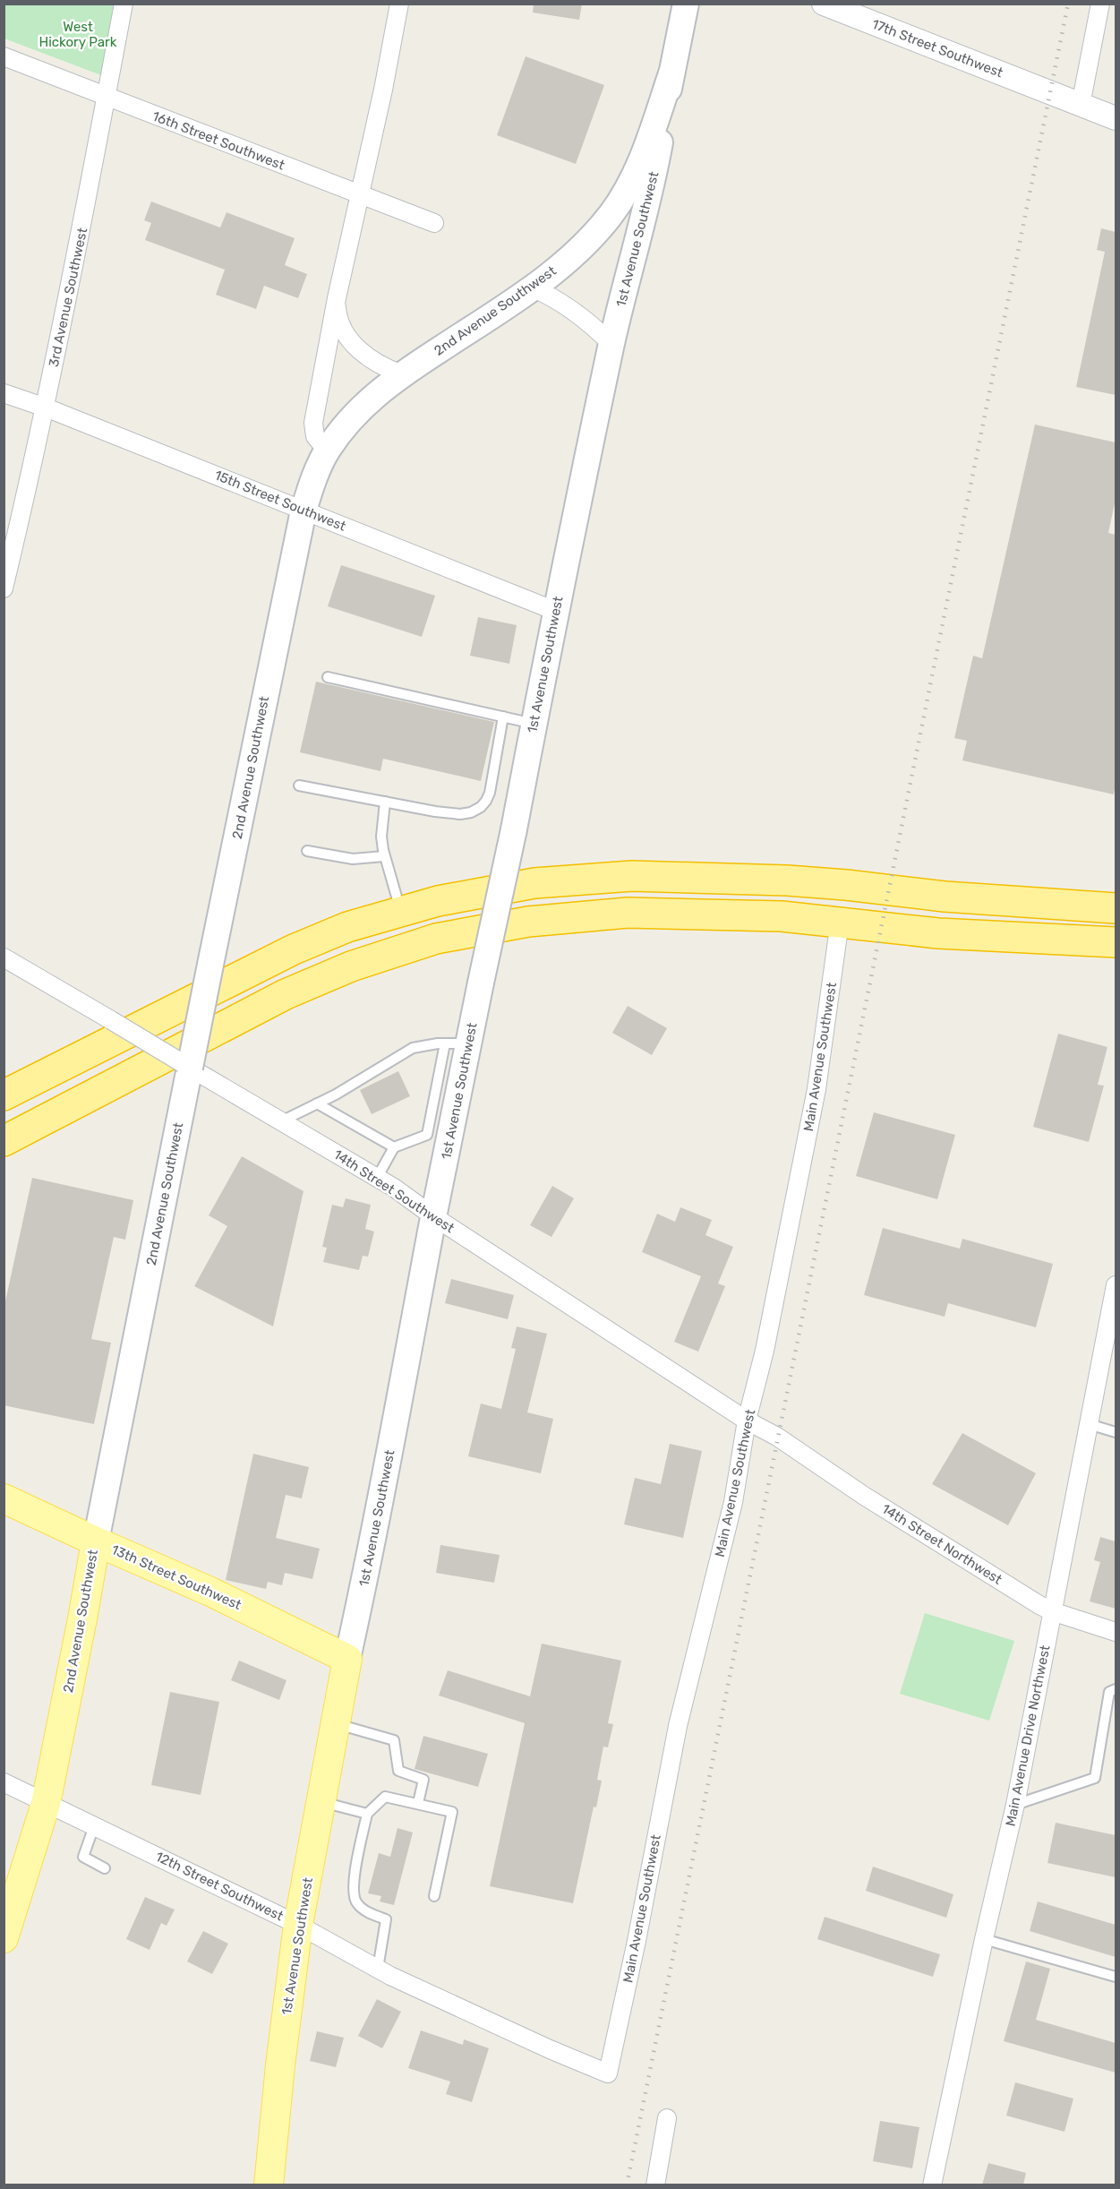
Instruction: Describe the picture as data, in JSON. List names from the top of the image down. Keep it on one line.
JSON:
{"streets":{"main road":["1st Avenue Southwest","2nd Avenue Southwest","13th Street Southwest"],"street":["17th Street Southwest","16th Street Southwest","3rd Avenue Southwest","15th Street Southwest","Main Avenue Southwest","14th Street Southwest","14th Street Northwest","Main Avenue Drive Northwest","12th Street Southwest"]},"crossings":[["16th Street Southwest","3rd Avenue Southwest"],["1st Avenue Southwest","2nd Avenue Southwest"],["1st Avenue Southwest","15th Street Southwest"],["1st Avenue Southwest","14th Street Southwest"],["1st Avenue Southwest","13th Street Southwest"],["1st Avenue Southwest","12th Street Southwest"],["3rd Avenue Southwest","15th Street Southwest"],["2nd Avenue Southwest","15th Street Southwest"],["2nd Avenue Southwest","14th Street Southwest"],["2nd Avenue Southwest","13th Street Southwest"],["2nd Avenue Southwest","12th Street Southwest"],["Main Avenue Southwest","14th Street Southwest"],["Main Avenue Southwest","12th Street Southwest"],["14th Street Southwest","14th Street Northwest"],["14th Street Northwest","Main Avenue Drive Northwest"]],"parks":["West Hickory Park"]}
